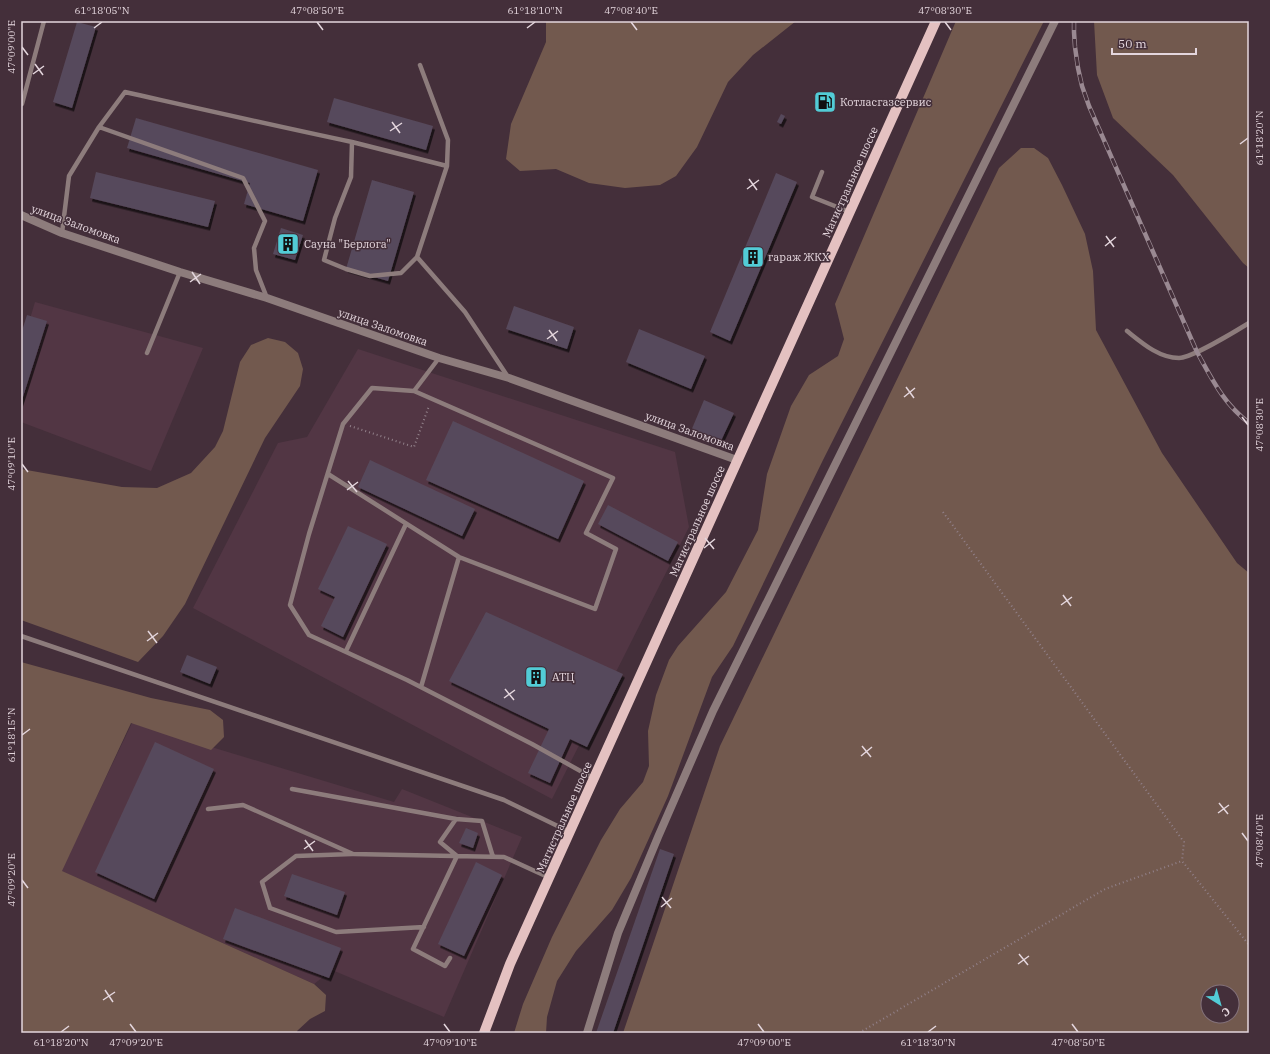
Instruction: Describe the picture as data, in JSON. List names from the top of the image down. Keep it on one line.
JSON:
{"streets":{"main road":["Магистральное шоссе"],"street":["улица Заломовка"]},"crossings":[["Магистральное шоссе","улица Заломовка"]],"places":{"fuel station":["Котласгазсервис"],"building":["Сауна \"Берлога\"","гараж ЖКХ","АТЦ"]},"scale_bar":"50 m","north":"bottom right","coordinates":["61°18'05\"N","47°08'50\"E","61°18'10\"N","47°08'40\"E","47°08'30\"E","47°09'00\"E","61°18'20\"N","47°09'10\"E","61°18'15\"N","47°09'20\"E","61°18'30\"N"]}
